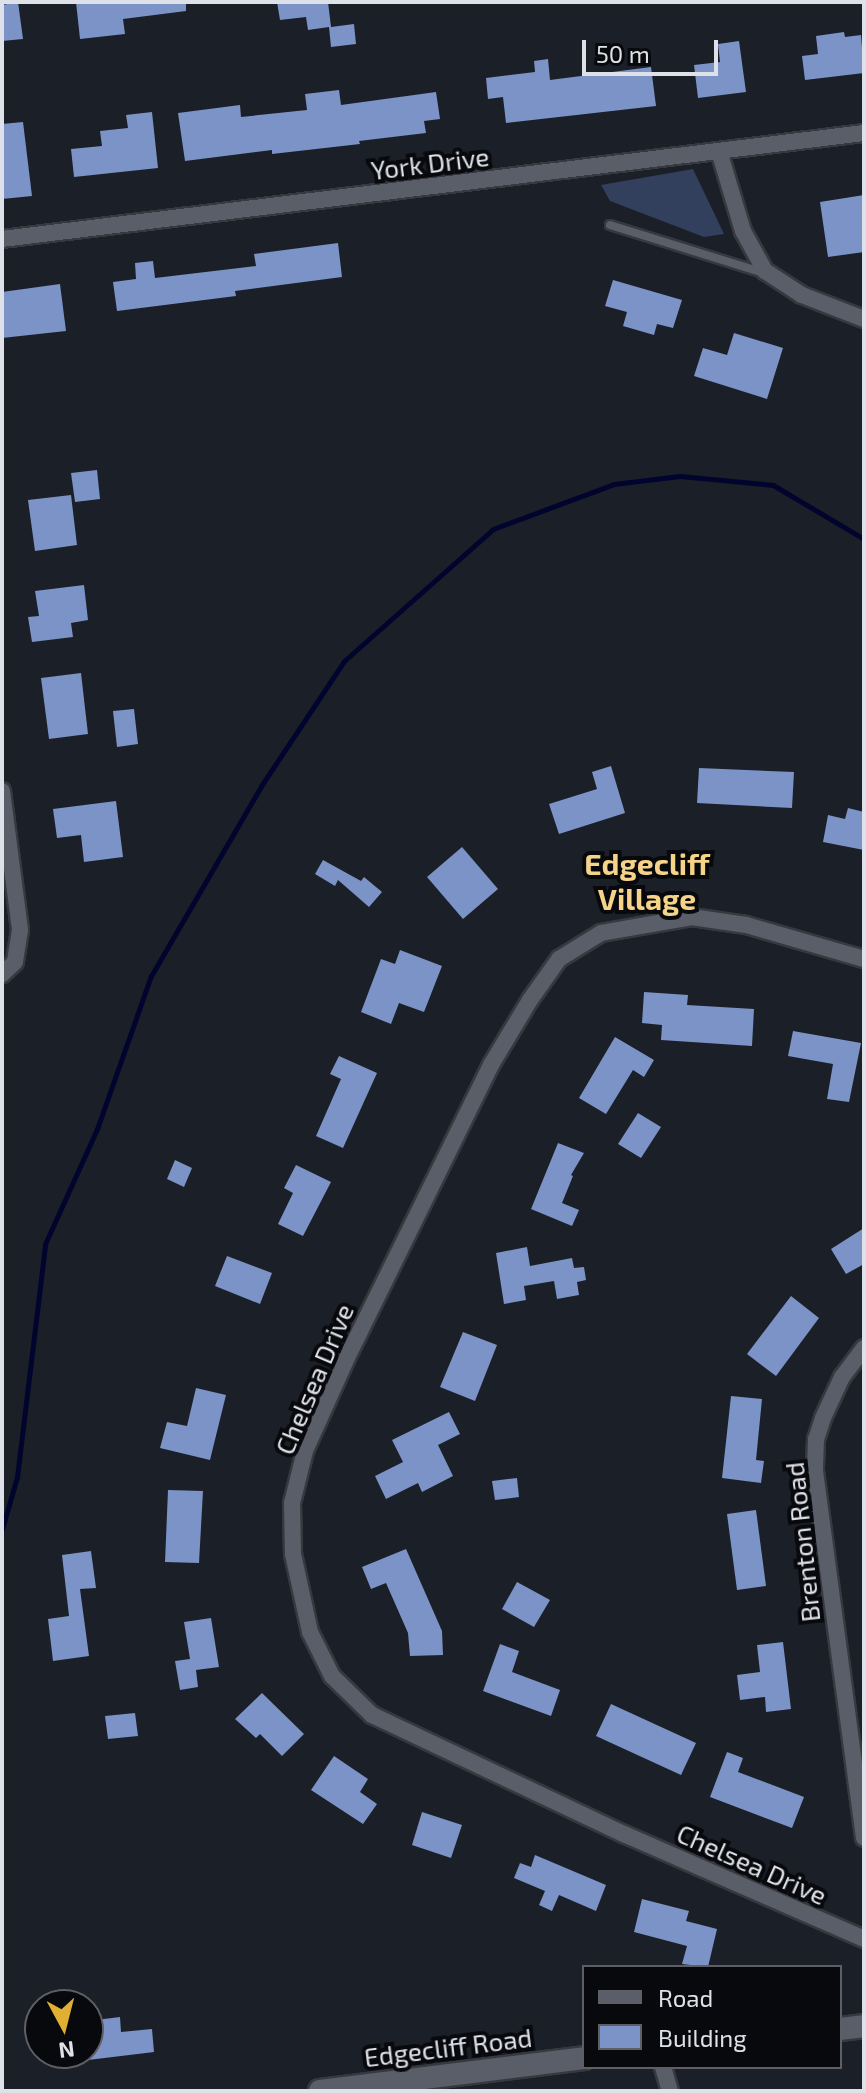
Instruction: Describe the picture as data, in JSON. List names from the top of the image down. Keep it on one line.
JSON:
{"streets":{"street":["York Drive","Chelsea Drive","Brenton Road","Edgecliff Road"]},"districts":["Edgecliff Village"],"legend":["Road","Building"],"scale_bar":"50 m","north":"bottom"}
